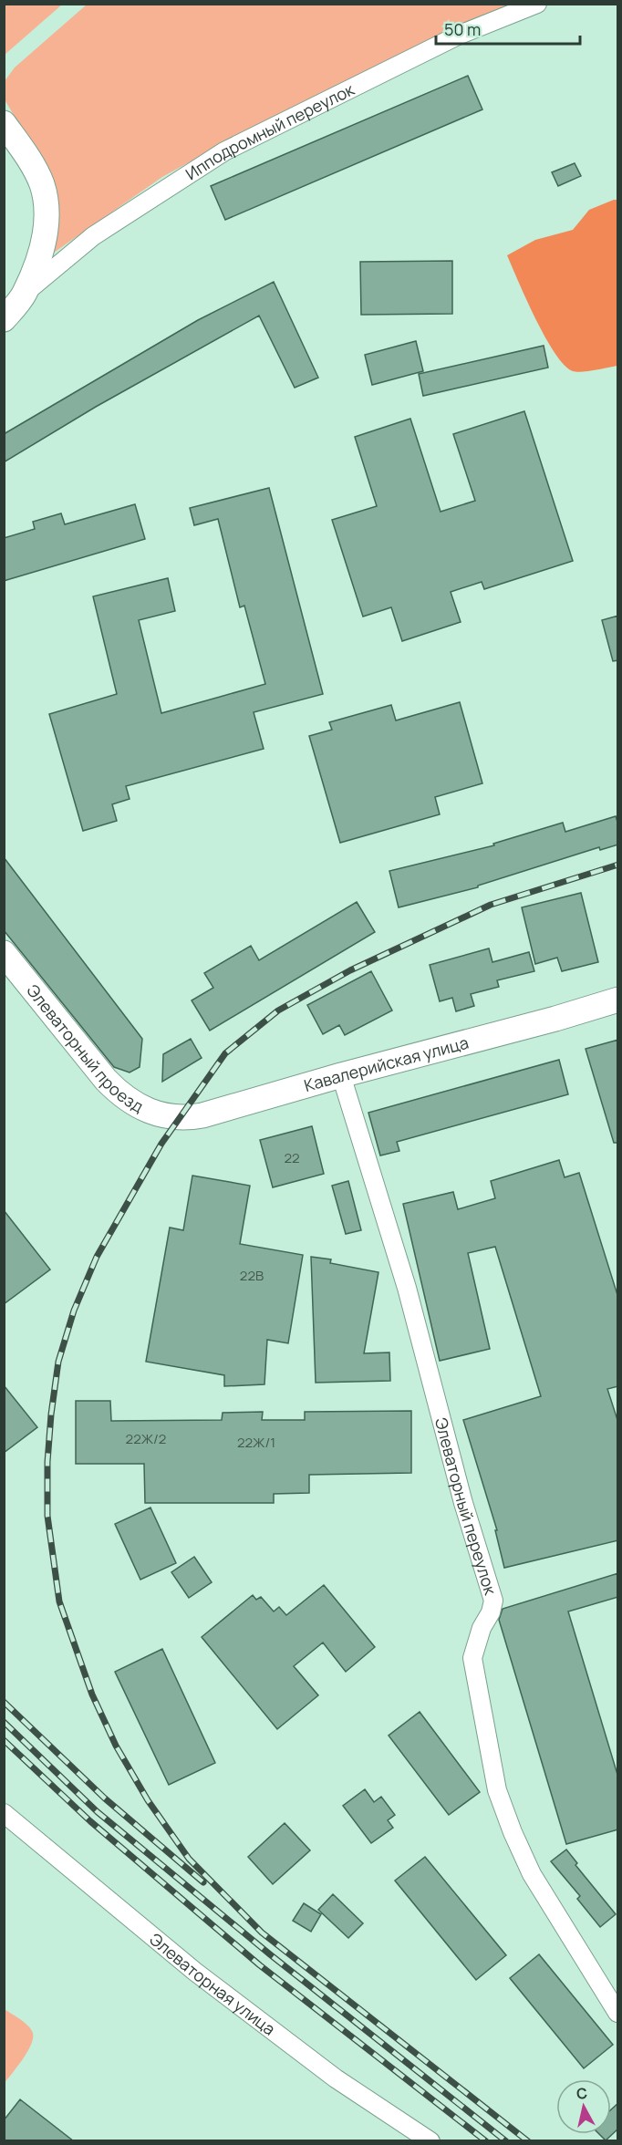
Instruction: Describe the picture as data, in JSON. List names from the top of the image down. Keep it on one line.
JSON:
{"streets":{"street":["Ипподромный переулок","Элеваторный проезд","Кавалерийская улица","Элеваторный переулок","Элеваторная улица"]},"crossings":[["Элеваторный проезд","Кавалерийская улица"],["Кавалерийская улица","Элеваторный переулок"]],"house_numbers":["22","22В","22Ж/2","22Ж/1"],"scale_bar":"50 m","north":"top"}
